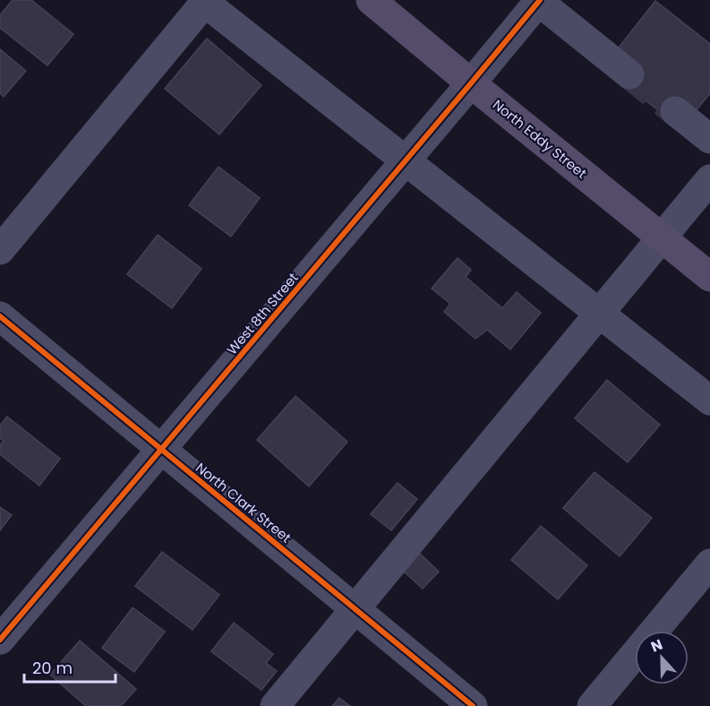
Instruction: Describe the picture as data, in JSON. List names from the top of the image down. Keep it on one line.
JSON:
{"streets":{"main road":["North Eddy Street"],"street":["West 8th Street","North Clark Street"]},"crossings":[["North Eddy Street","West 8th Street"],["West 8th Street","North Clark Street"]],"scale_bar":"20 m","north":"top"}
